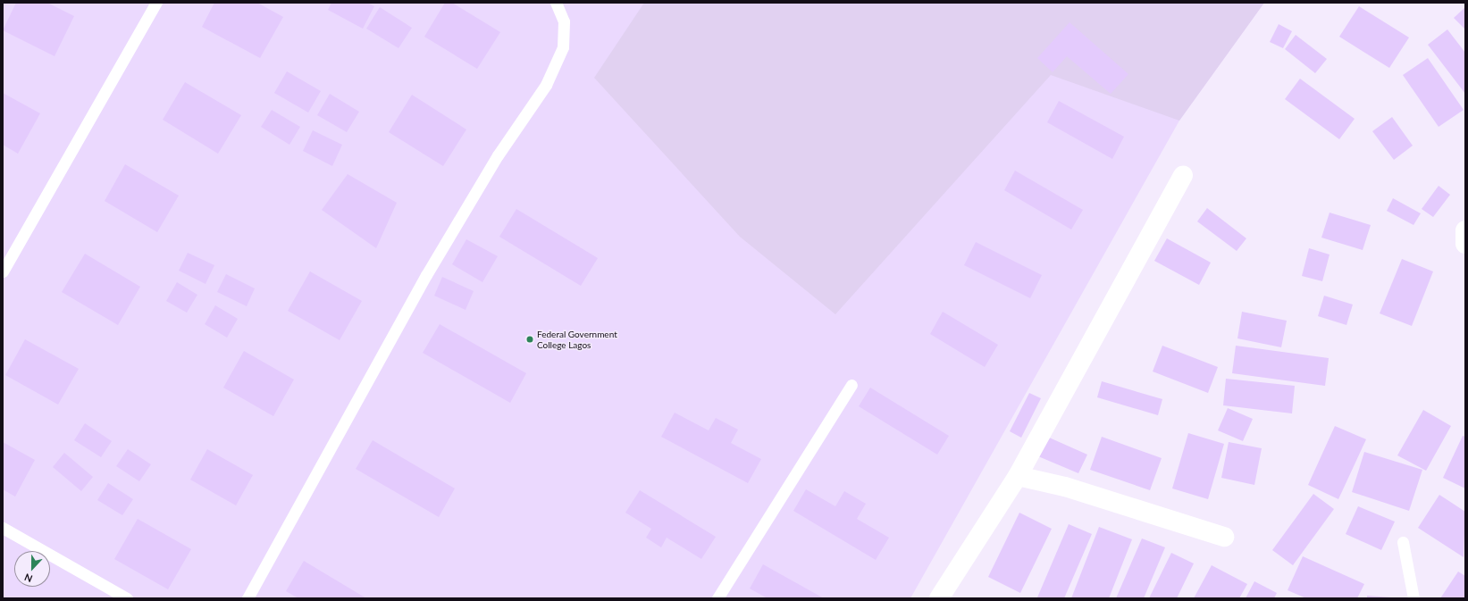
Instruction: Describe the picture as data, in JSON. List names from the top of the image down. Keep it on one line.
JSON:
{"places":["Federal Government College Lagos"],"north":"bottom"}
